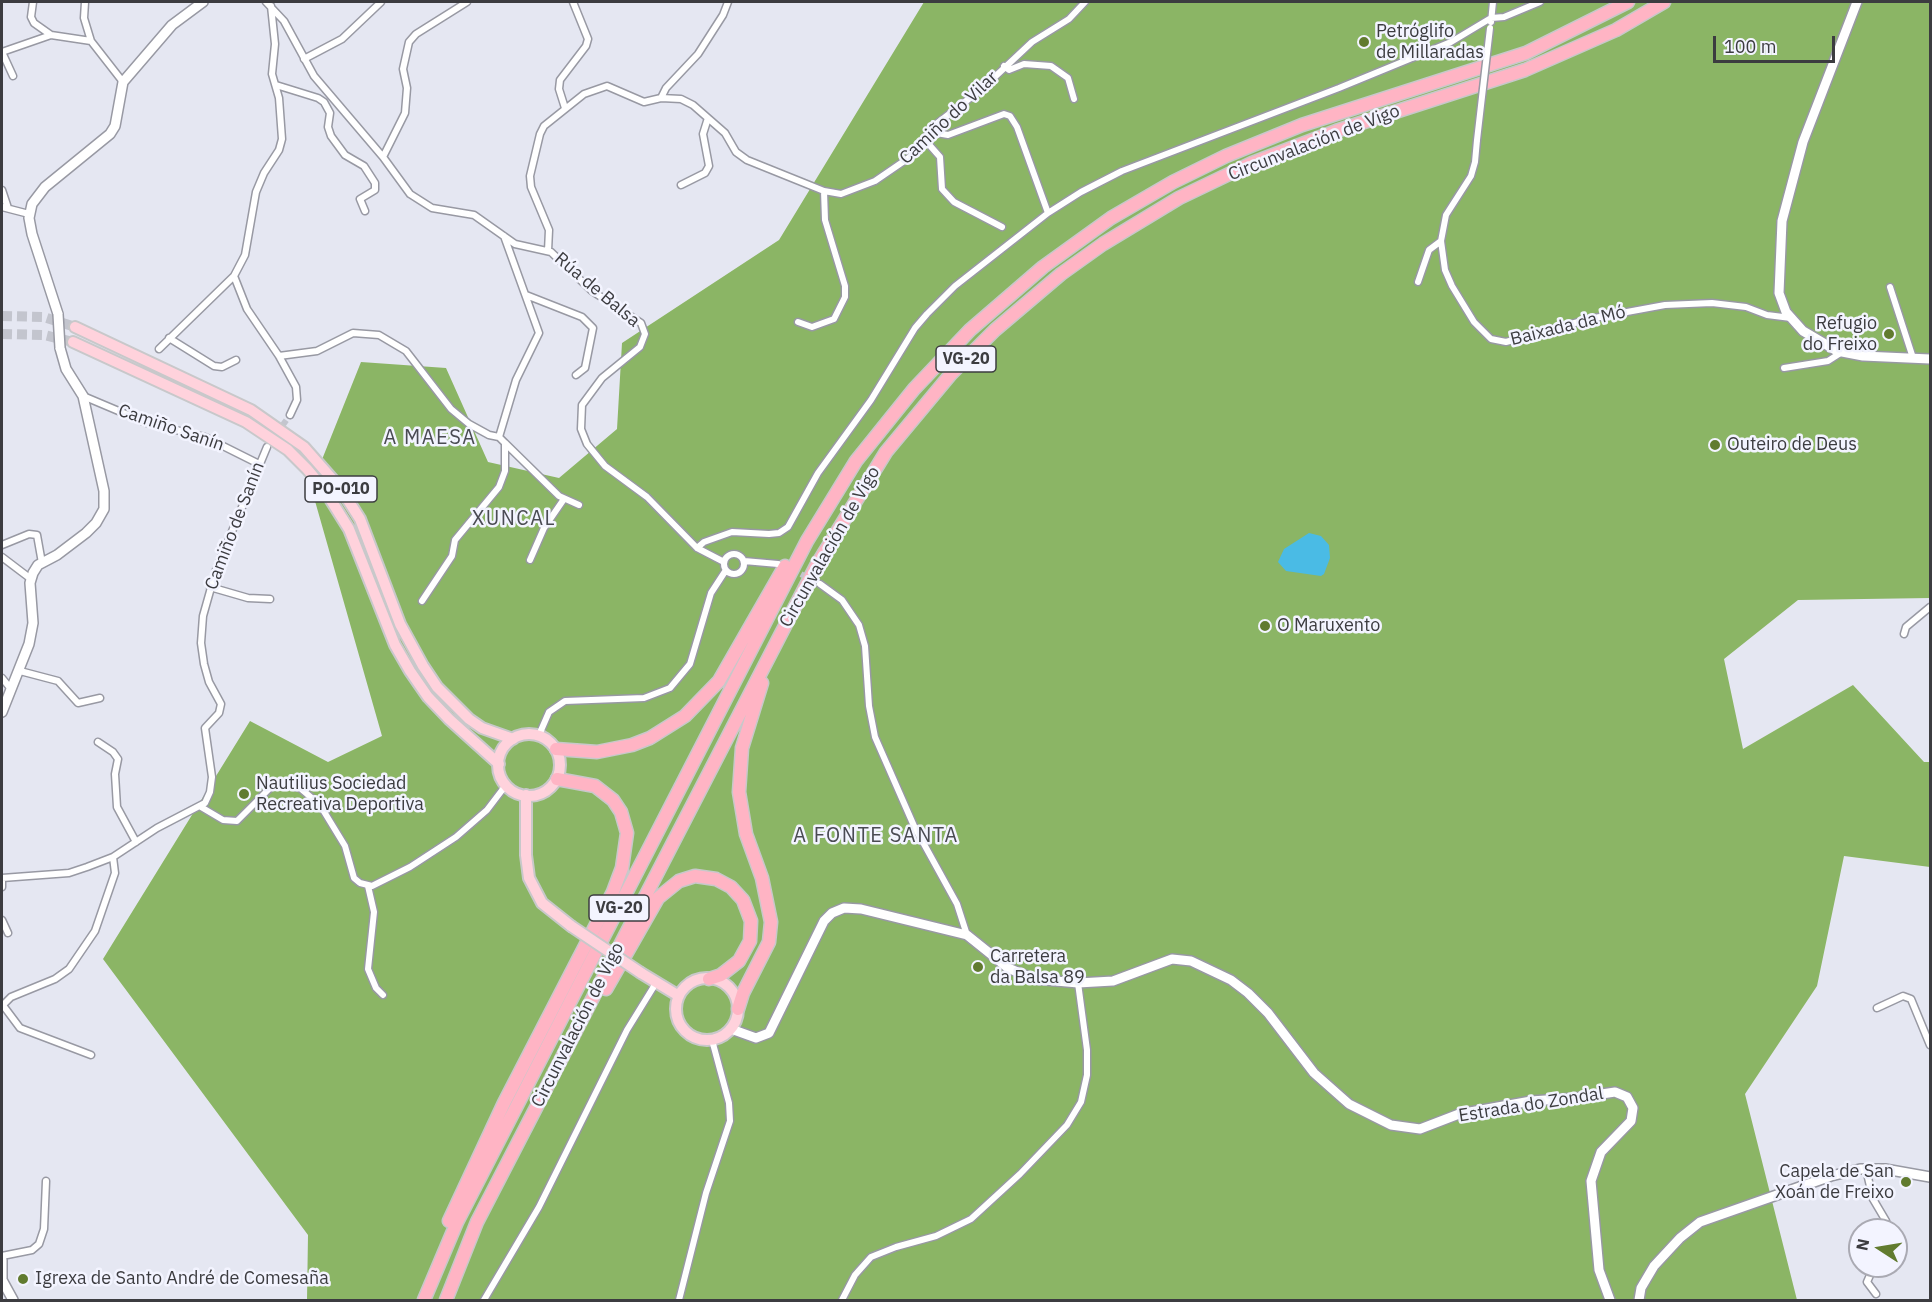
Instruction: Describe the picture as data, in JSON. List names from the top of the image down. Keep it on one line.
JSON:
{"streets":{"highway":["Circunvalación de Vigo","VG-20"],"main road":["PO-010"],"street":["Camiño do Vilar","Rúa de Balsa","Baixada da Mó","Camiño Sanín","Camiño de Sanín","Estrada do Zondal"]},"crossings":[["Camiño do Vilar","Rúa de Balsa"],["Camiño Sanín","Camiño de Sanín"]],"districts":["A MAESA","XUNCAL","A FONTE SANTA"],"places":["Petróglifo de Millaradas","Refugio do Freixo","Outeiro de Deus","O Maruxento","Nautilius Sociedad Recreativa Deportiva","Carretera da Balsa 89","Capela de San Xoán de Freixo","Igrexa de Santo André de Comesaña"],"scale_bar":"100 m","north":"left"}
